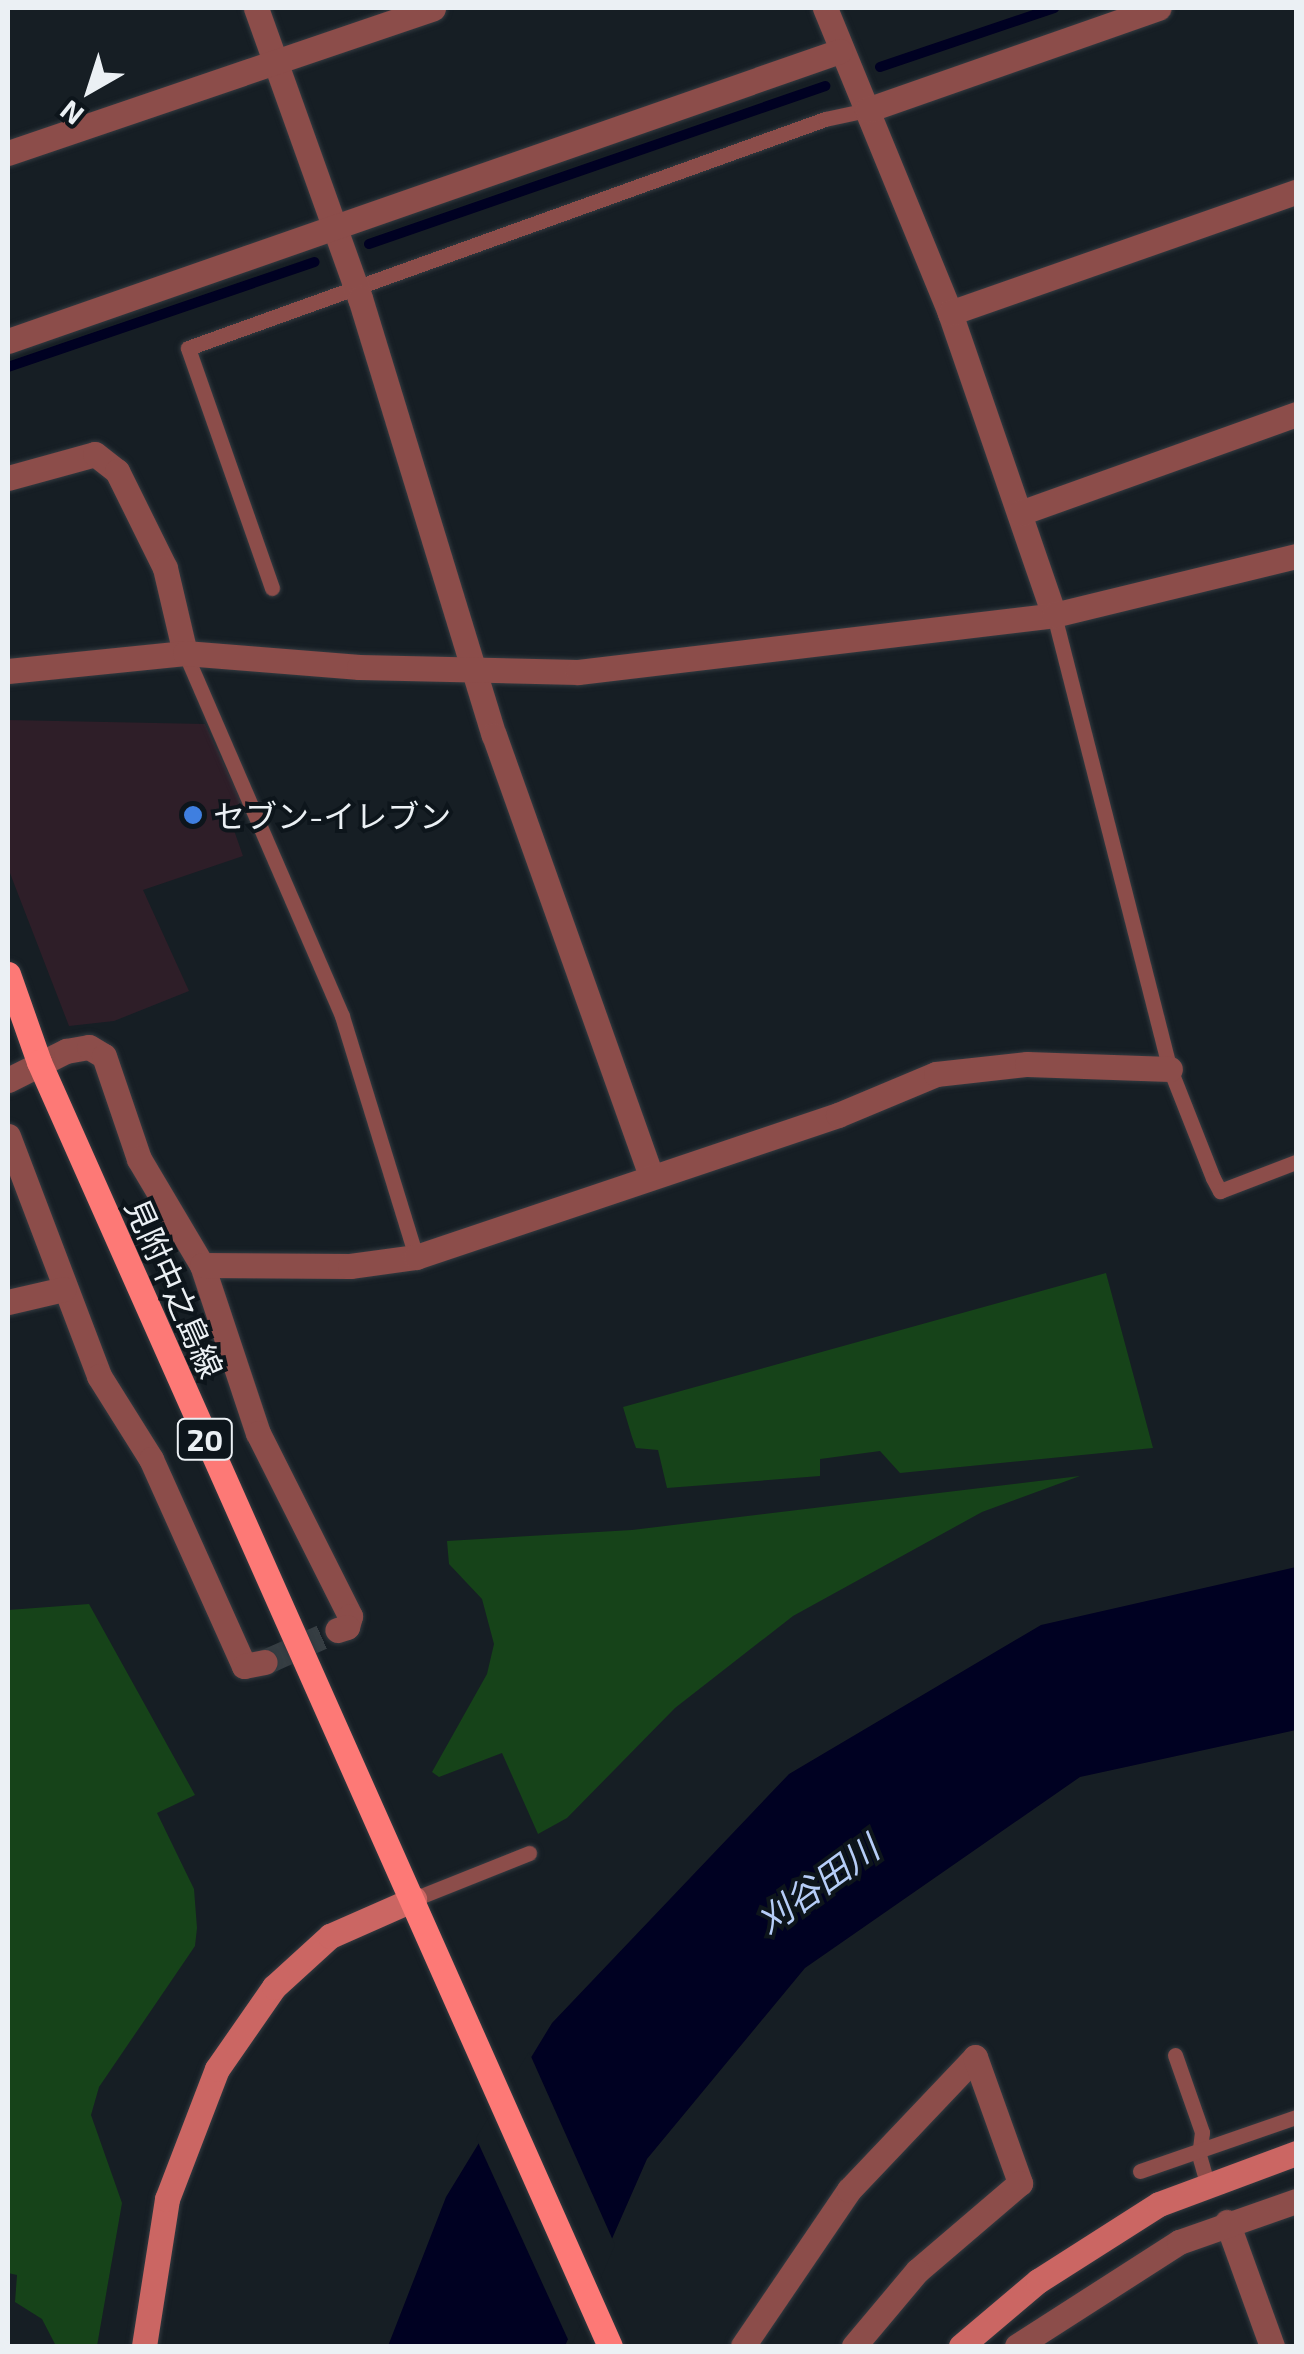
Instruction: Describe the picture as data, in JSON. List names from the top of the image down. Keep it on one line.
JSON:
{"streets":{"main road":["見附中之島線","20"]},"crossings":[["見附中之島線","20"]],"water":["刈谷田川"],"places":["セブン-イレブン"],"north":"bottom left"}
